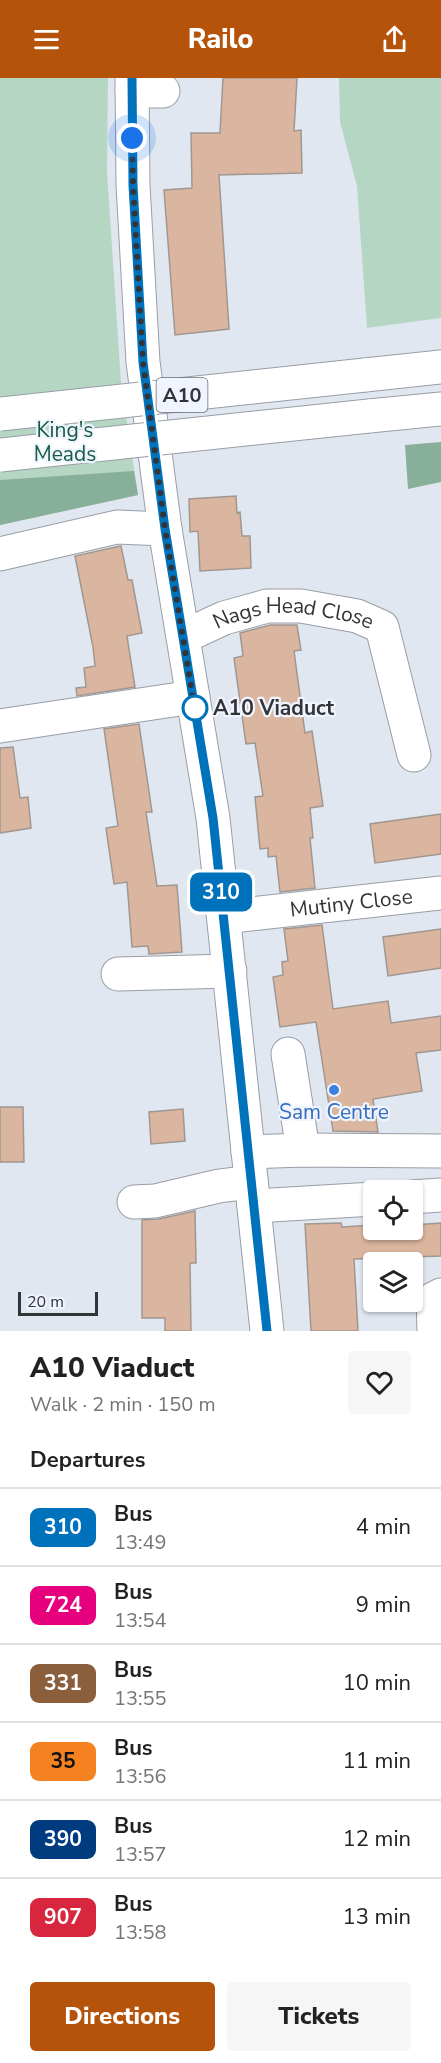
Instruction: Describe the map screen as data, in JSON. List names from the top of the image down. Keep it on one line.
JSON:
{"streets":{"main road":["A10","Nags Head Close","Mutiny Close"]},"parks":["King's Meads"],"places":["A10 Viaduct","Sam Centre"],"lines":["bus line 310"],"scale_bar":"20 m","page":{"header":"Railo","on_map":"310","scale":"20 m","heading":[["A10 Viaduct","Walk · 2 min · 150 m"],"Departures"],"list":[{"mark":"310","name":"Bus","note":"13:49","value":"4 min"},{"mark":"724","name":"Bus","note":"13:54","value":"9 min"},{"mark":"331","name":"Bus","note":"13:55","value":"10 min"},{"mark":"35","name":"Bus","note":"13:56","value":"11 min"},{"mark":"390","name":"Bus","note":"13:57","value":"12 min"},{"mark":"907","name":"Bus","note":"13:58","value":"13 min"}],"buttons":["Directions","Tickets"]}}
